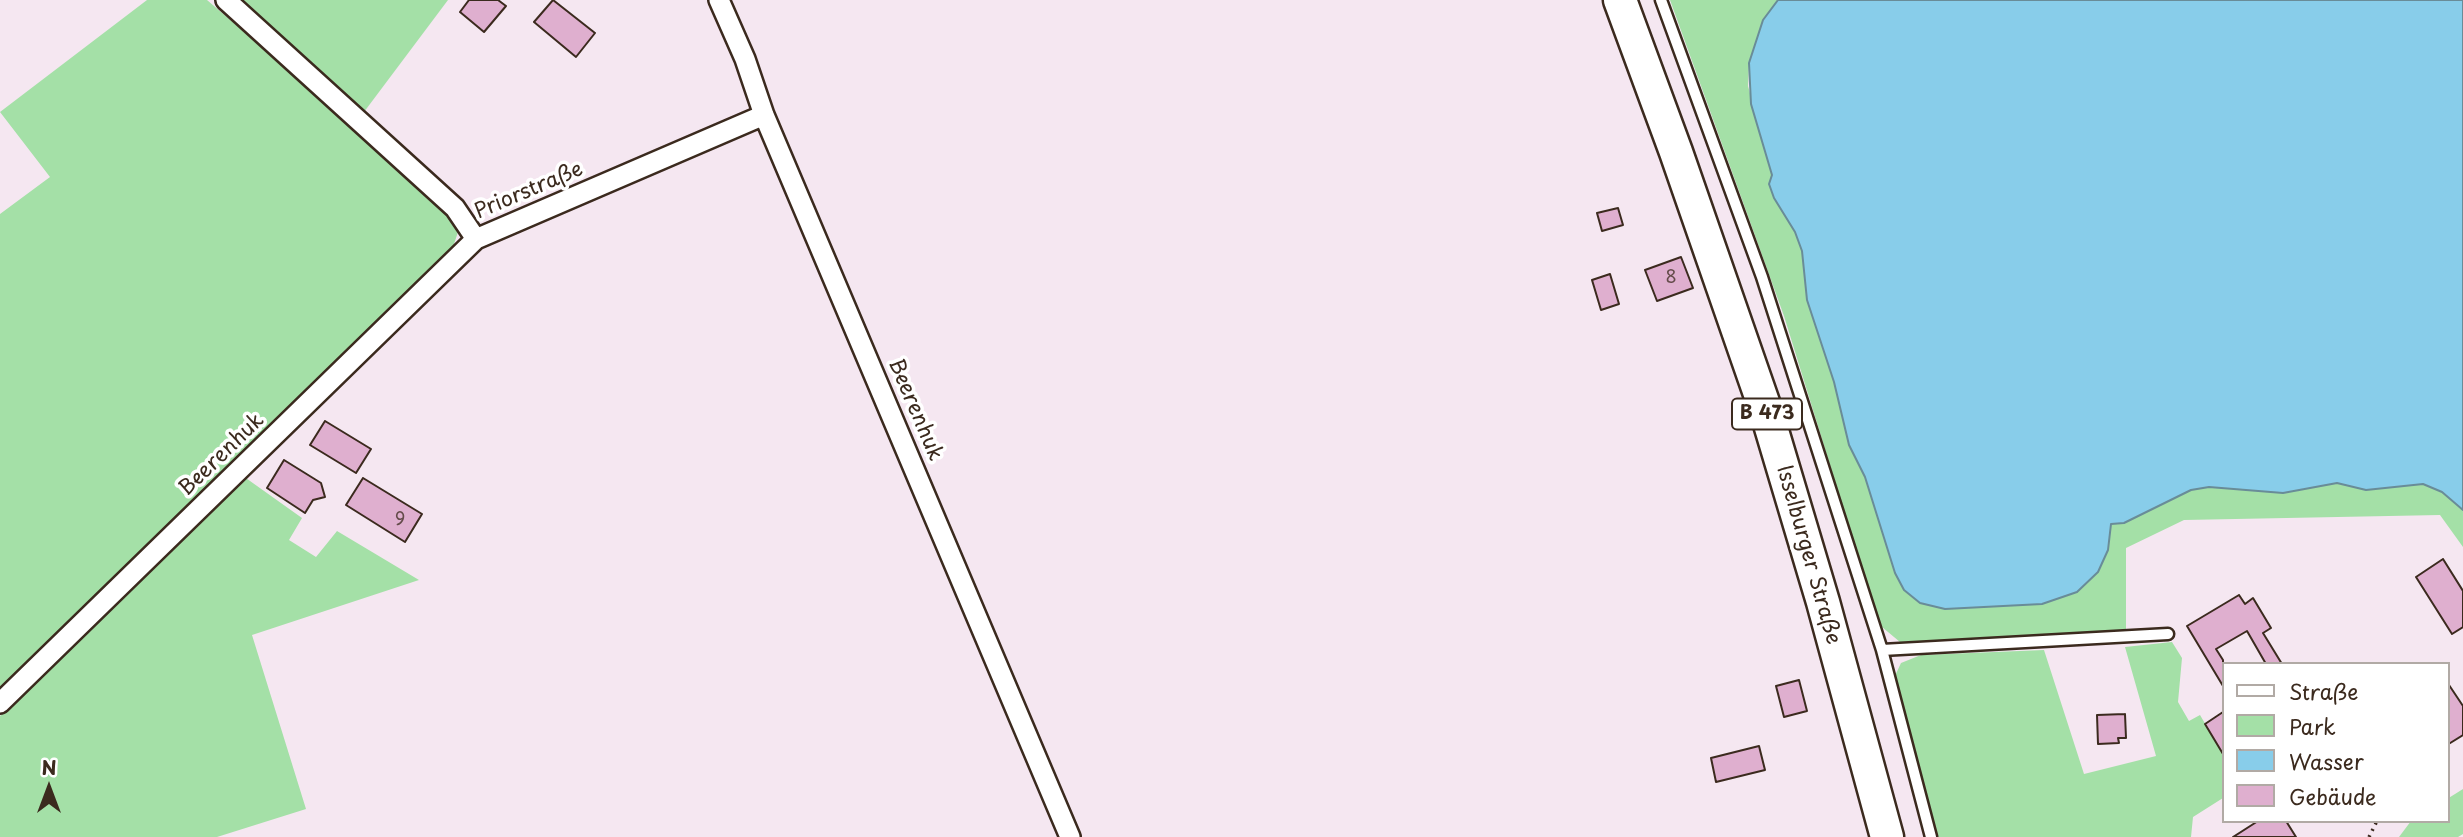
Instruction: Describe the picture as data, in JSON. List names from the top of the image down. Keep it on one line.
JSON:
{"streets":{"main road":["B 473","Isselburger Straße"],"street":["Priorstraße","Beerenhuk"]},"crossings":[["Priorstraße","Beerenhuk"]],"house_numbers":["8","9"],"legend":["Straße","Park","Wasser","Gebäude"],"north":"top"}
